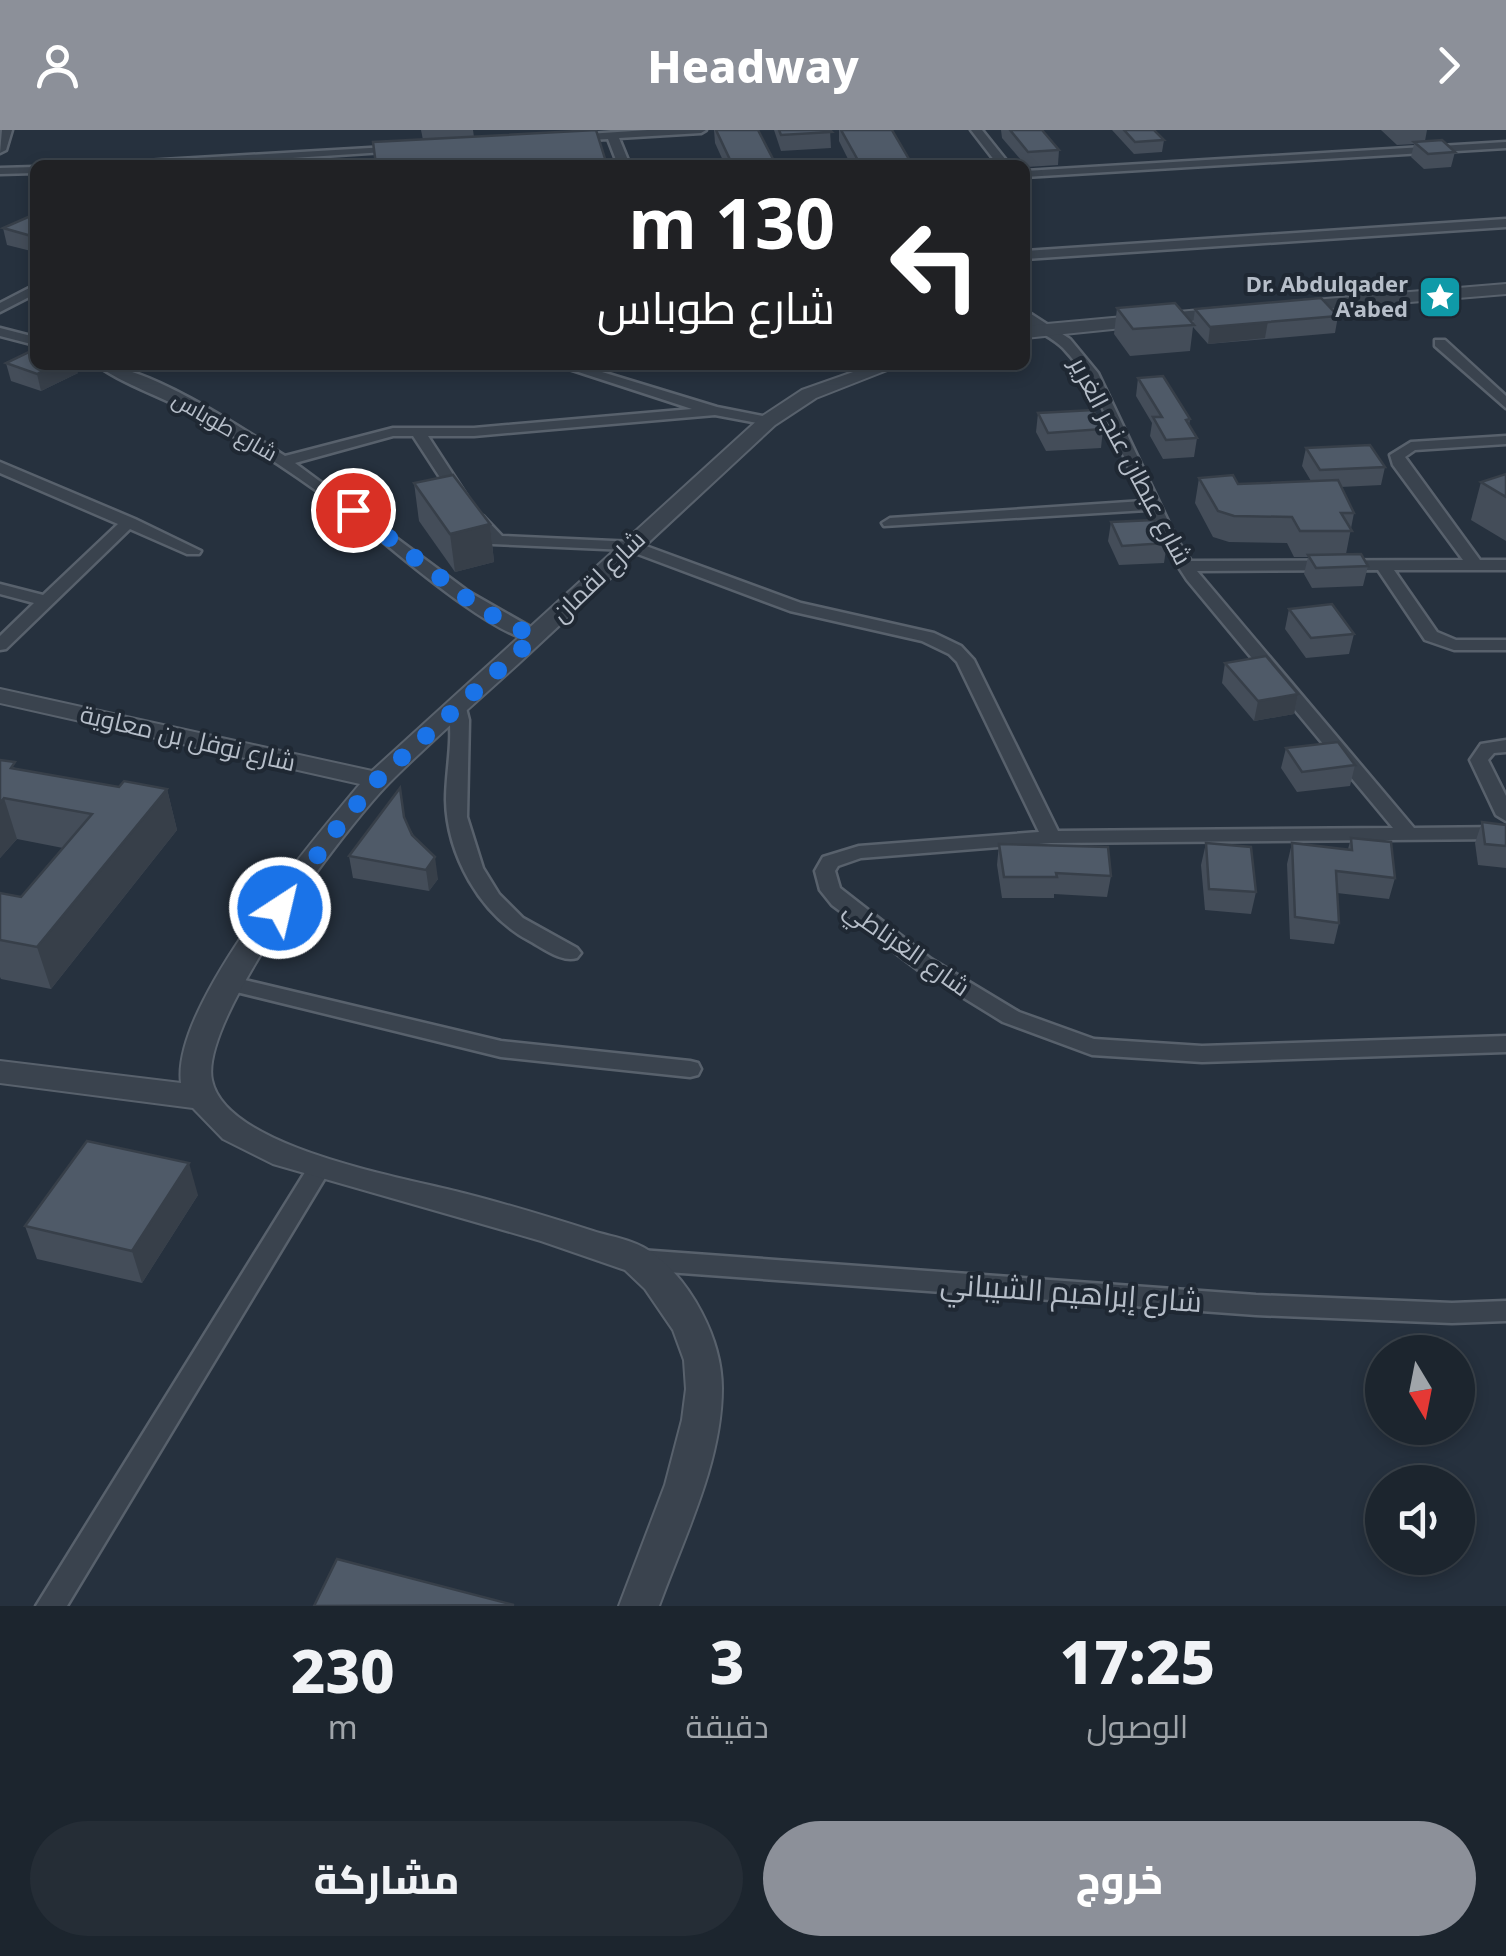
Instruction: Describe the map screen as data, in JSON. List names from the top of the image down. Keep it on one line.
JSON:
{"streets":{"street":["شارع طوباس","شارع عبطان عنجر الغرير","شارع لقمان","شارع نوفل بن معاوية","شارع الغرناطي","شارع إبراهيم الشيباني"]},"crossings":[["شارع طوباس","شارع لقمان"],["شارع عبطان عنجر الغرير","شارع الغرناطي"],["شارع لقمان","شارع نوفل بن معاوية"]],"places":{"place":["Dr. Abdulqader A'abed"]},"north":"bottom","page":{"header":"Headway","turn":["130 m","شارع طوباس"],"eta":["17:25","الوصول","3","دقيقة","230","m"],"buttons":["خروج","مشاركة"]}}
